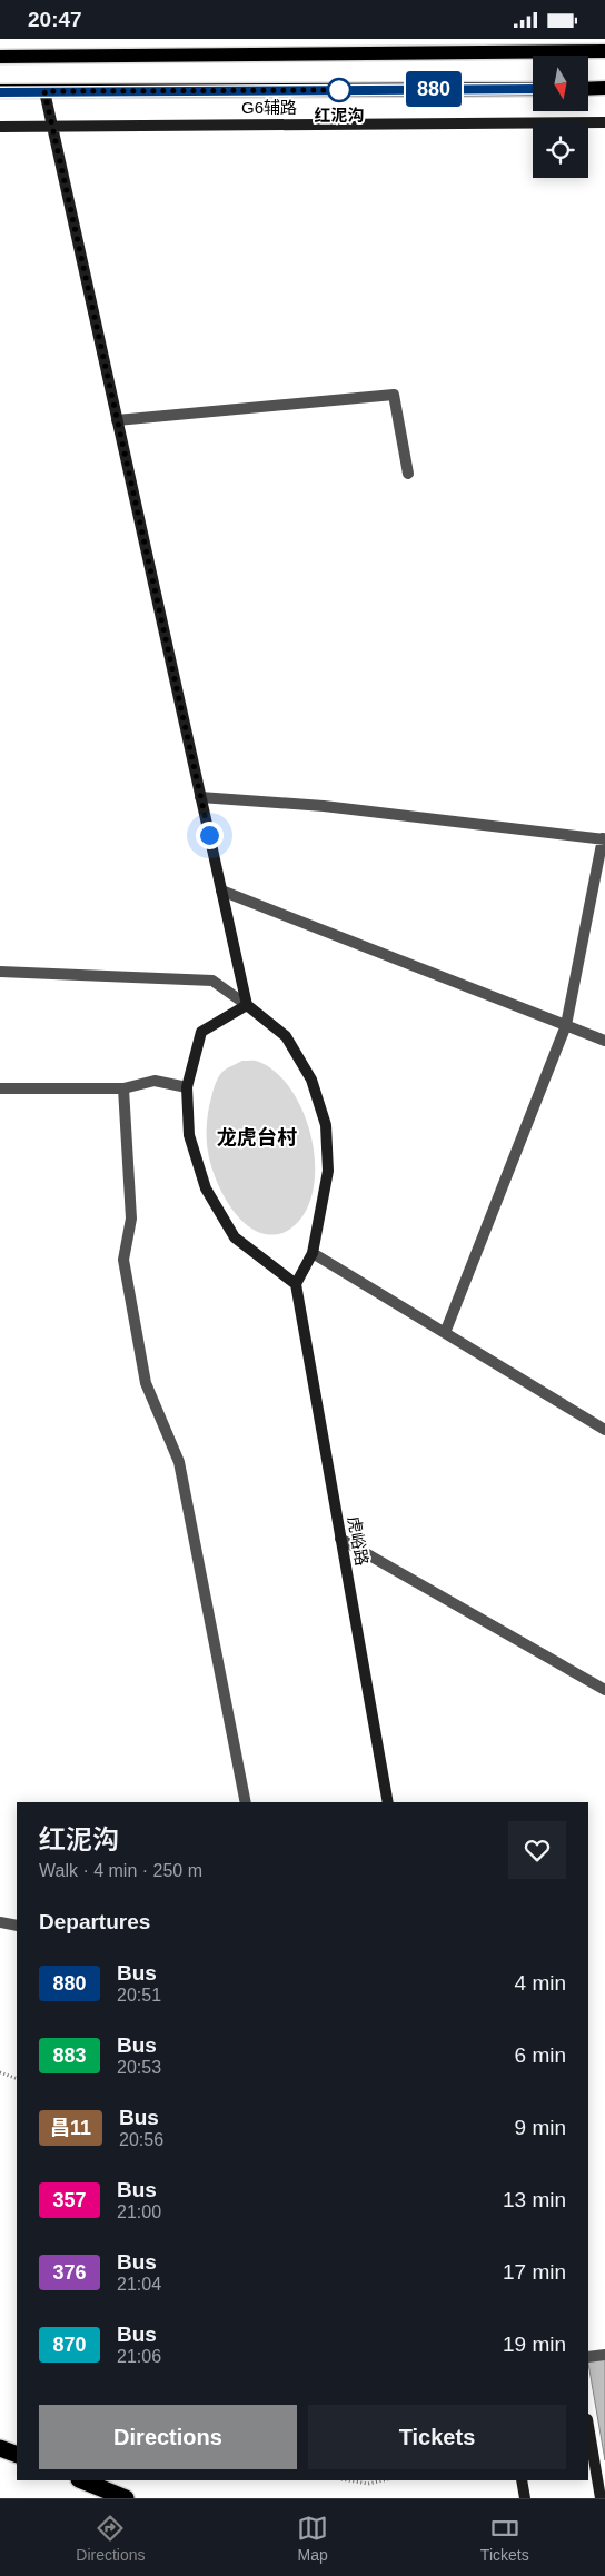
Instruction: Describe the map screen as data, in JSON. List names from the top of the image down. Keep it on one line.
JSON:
{"streets":{"main road":["G6辅路"],"street":["虎峪路"]},"districts":["龙虎台村"],"places":["红泥沟"],"lines":["bus line 880"],"north":"bottom","page":{"status":"20:47","on_map":"880","heading":[["红泥沟","Walk · 4 min · 250 m"],"Departures"],"list":[{"mark":"880","name":"Bus","note":"20:51","value":"4 min"},{"mark":"883","name":"Bus","note":"20:53","value":"6 min"},{"mark":"昌11","name":"Bus","note":"20:56","value":"9 min"},{"mark":"357","name":"Bus","note":"21:00","value":"13 min"},{"mark":"376","name":"Bus","note":"21:04","value":"17 min"},{"mark":"870","name":"Bus","note":"21:06","value":"19 min"}],"buttons":["Directions","Tickets"],"tabs":["Directions","Map","Tickets"]}}
